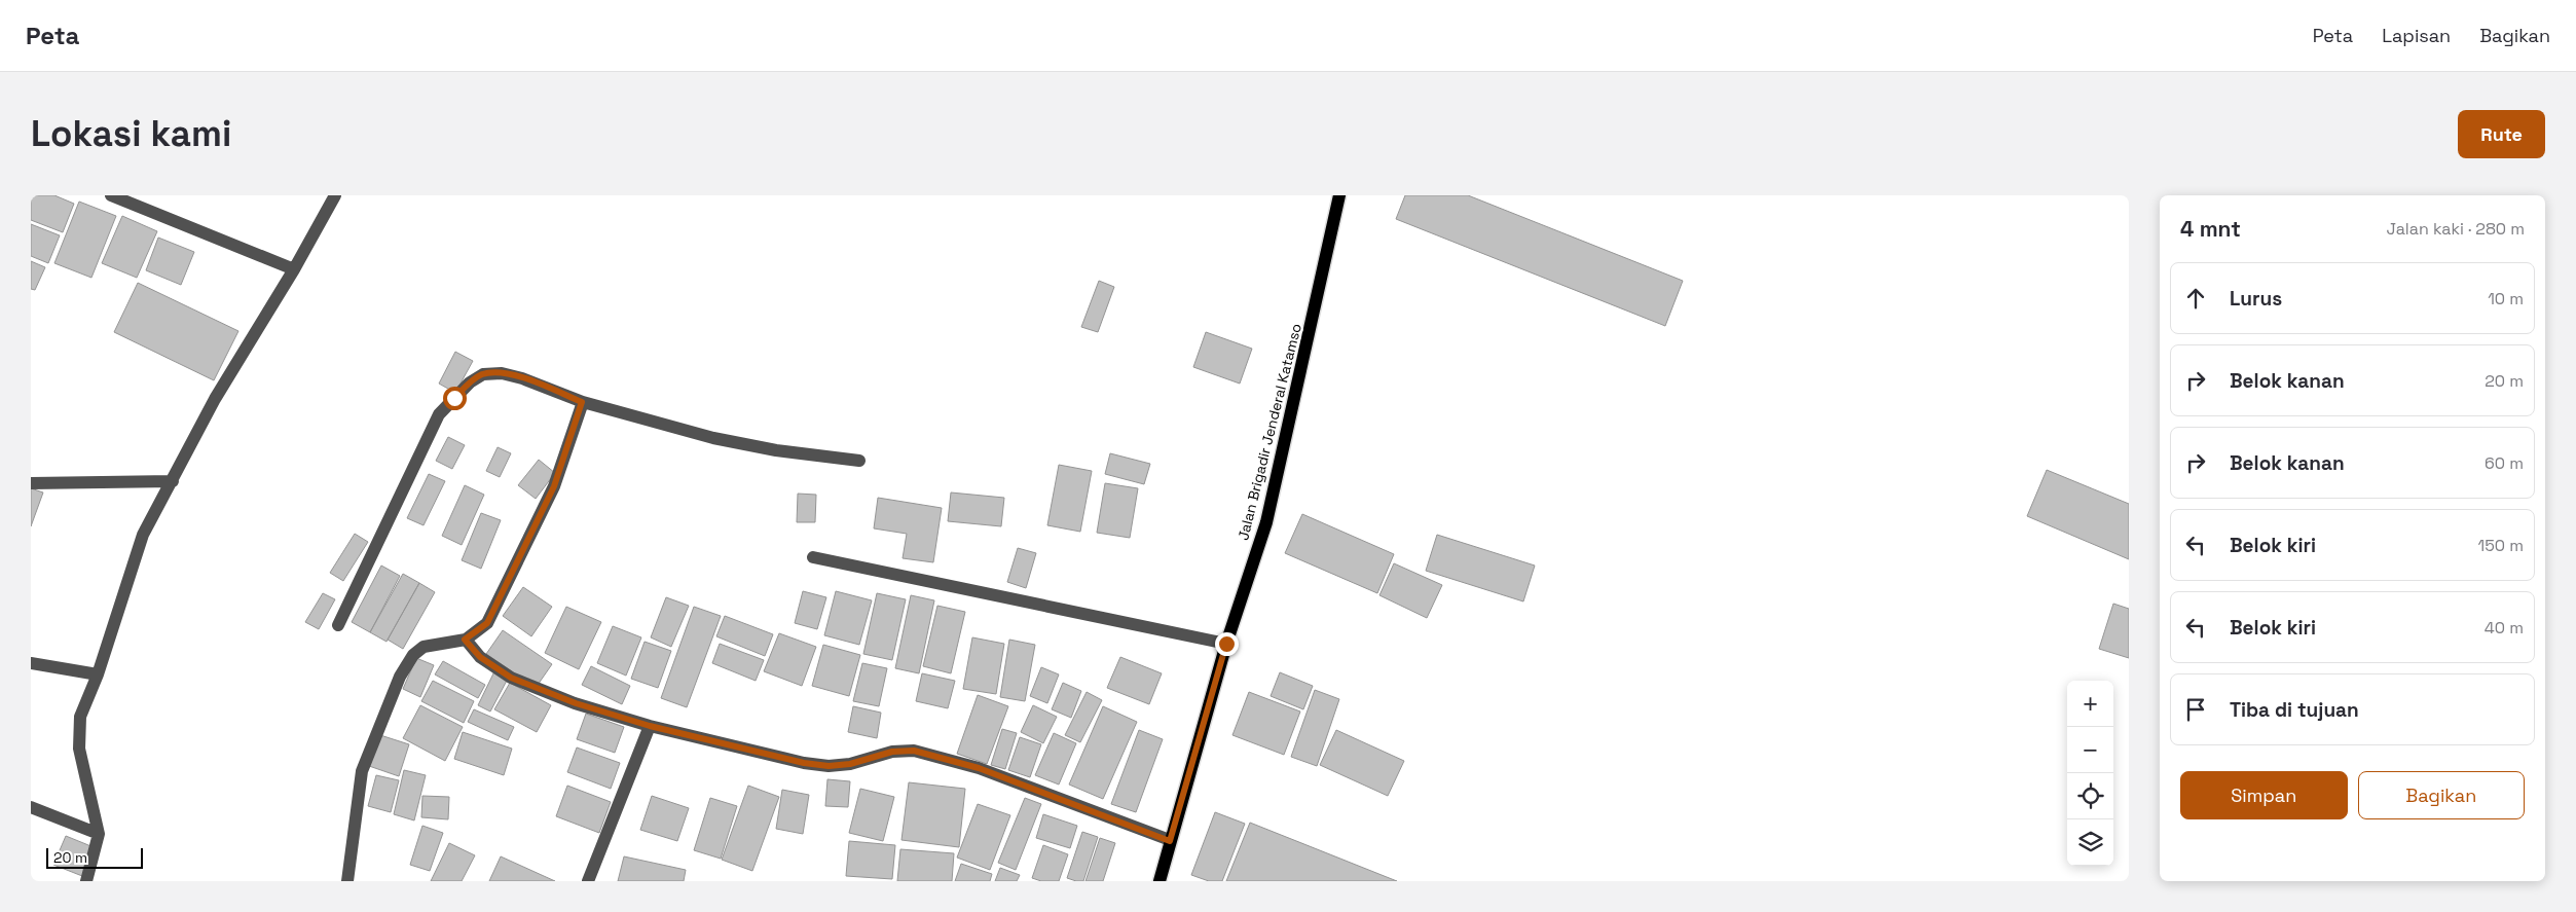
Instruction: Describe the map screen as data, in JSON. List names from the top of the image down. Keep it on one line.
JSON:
{"streets":{"main road":["Jalan Brigadir Jenderal Katamso"]},"scale_bar":"20 m","page":{"header":"Peta","nav":["Peta","Lapisan","Bagikan"],"buttons":["Rute",["Simpan","Bagikan"]],"title":"Lokasi kami","heading":["4 mnt","Jalan kaki · 280 m"],"list":[["Lurus","10 m"],["Belok kanan","20 m"],["Belok kanan","60 m"],["Belok kiri","150 m"],["Belok kiri","40 m"],"Tiba di tujuan"],"map_buttons":["+","−"],"scale":"20 m"}}
